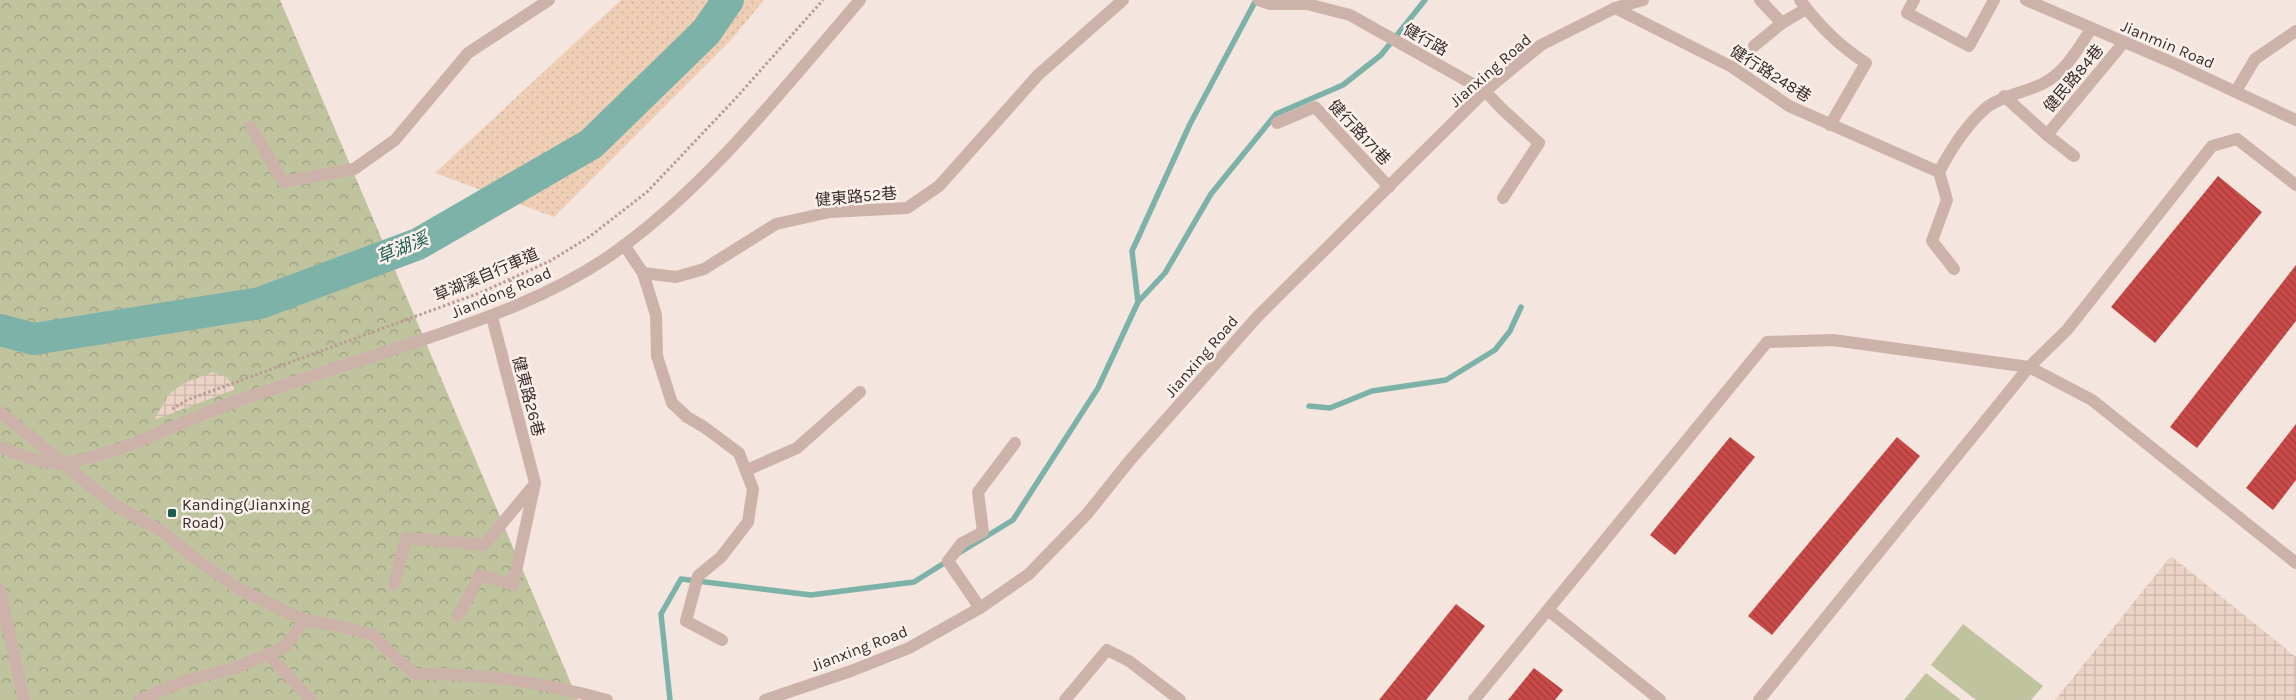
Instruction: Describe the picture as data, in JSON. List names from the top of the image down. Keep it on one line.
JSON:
{"streets":{"street":["健行路","Jianmin Road","Jianxing Road","健行路248巷","健民路84巷","健行路171巷","健東路52巷","Jiandong Road","健東路26巷"],"path":["草湖溪自行車道"]},"crossings":[["健行路","Jianxing Road"],["Jianmin Road","健民路84巷"],["Jianxing Road","健行路248巷"],["Jianxing Road","健行路171巷"],["Jiandong Road","健東路26巷"]],"water":["草湖溪"],"places":{"transit":["Kanding(Jianxing Road)"]}}
